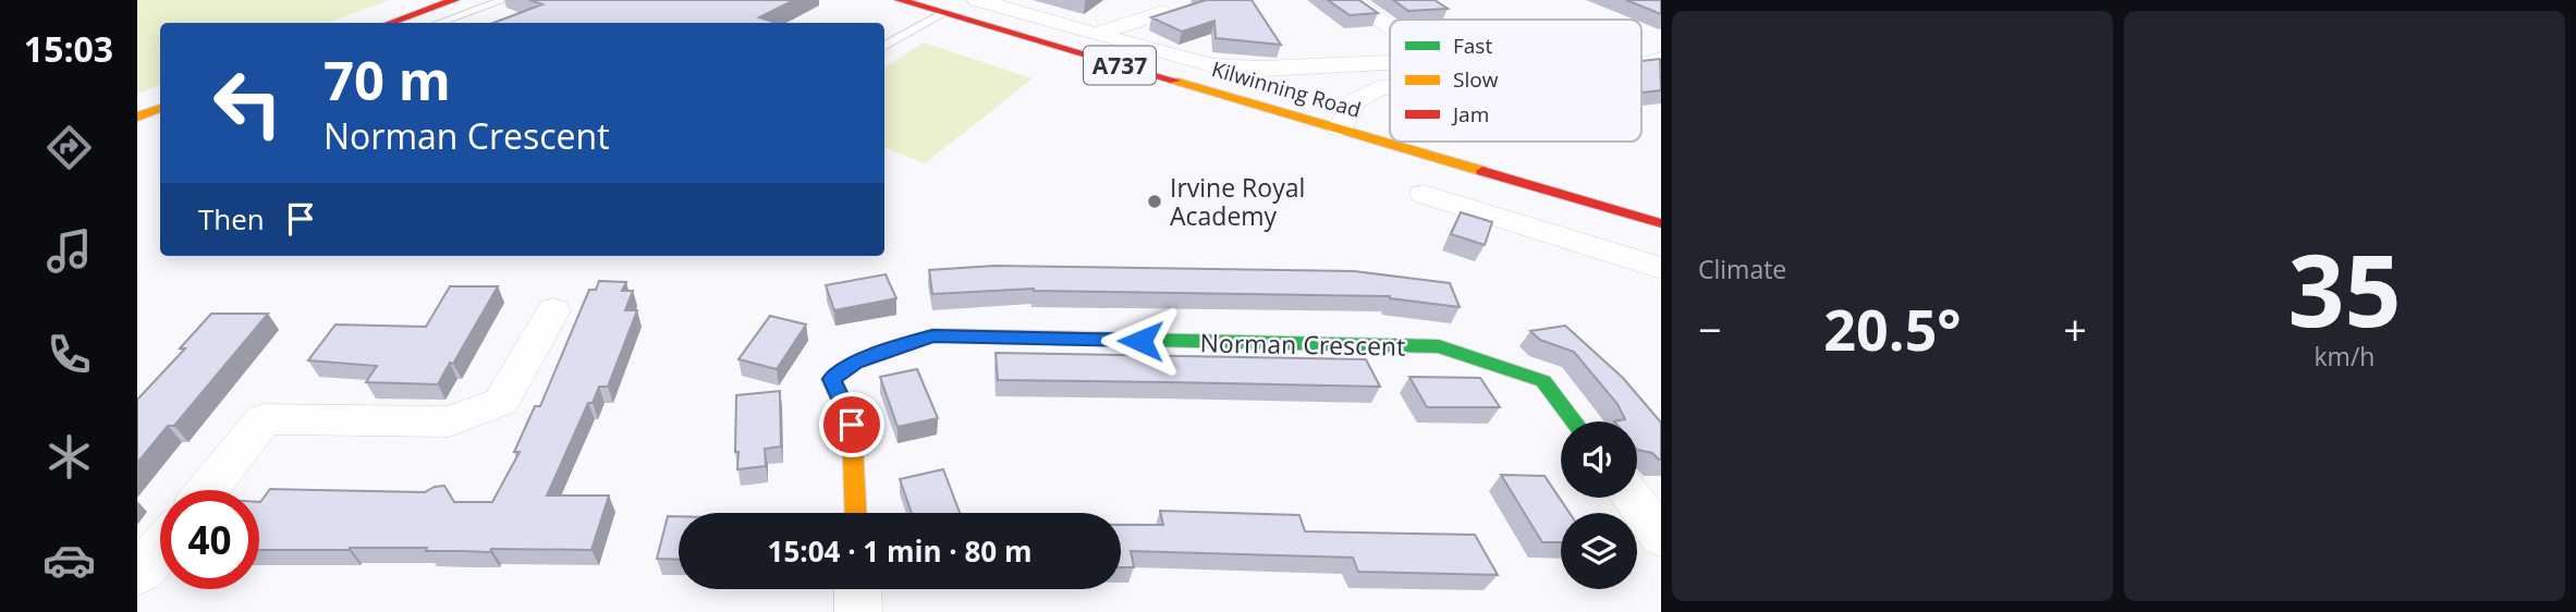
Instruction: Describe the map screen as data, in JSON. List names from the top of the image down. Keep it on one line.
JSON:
{"streets":{"main road":["A737","Kilwinning Road","Norman Crescent"]},"places":["Irvine Royal Academy"],"legend":["Fast","Slow","Jam"],"page":{"tabs":"15:03","tile":["Climate",["35","km/h"]],"turn":["70 m","Norman Crescent"],"then":"Then","heat":["−","20.5°","+"],"limit":"40","trip":"15:04 · 1 min · 80 m"}}
